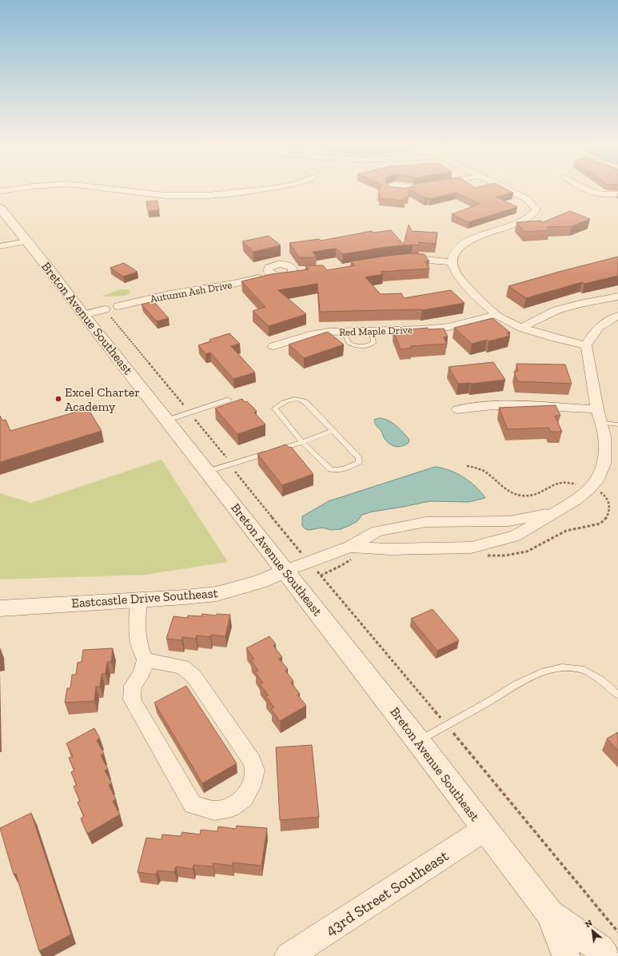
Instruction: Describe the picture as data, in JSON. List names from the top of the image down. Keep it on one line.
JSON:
{"streets":{"main road":["Breton Avenue Southeast"],"street":["Autumn Ash Drive","Red Maple Drive","Eastcastle Drive Southeast","43rd Street Southeast"]},"crossings":[["Breton Avenue Southeast","Eastcastle Drive Southeast"],["Breton Avenue Southeast","43rd Street Southeast"]],"places":["Excel Charter Academy"],"north":"top left"}
